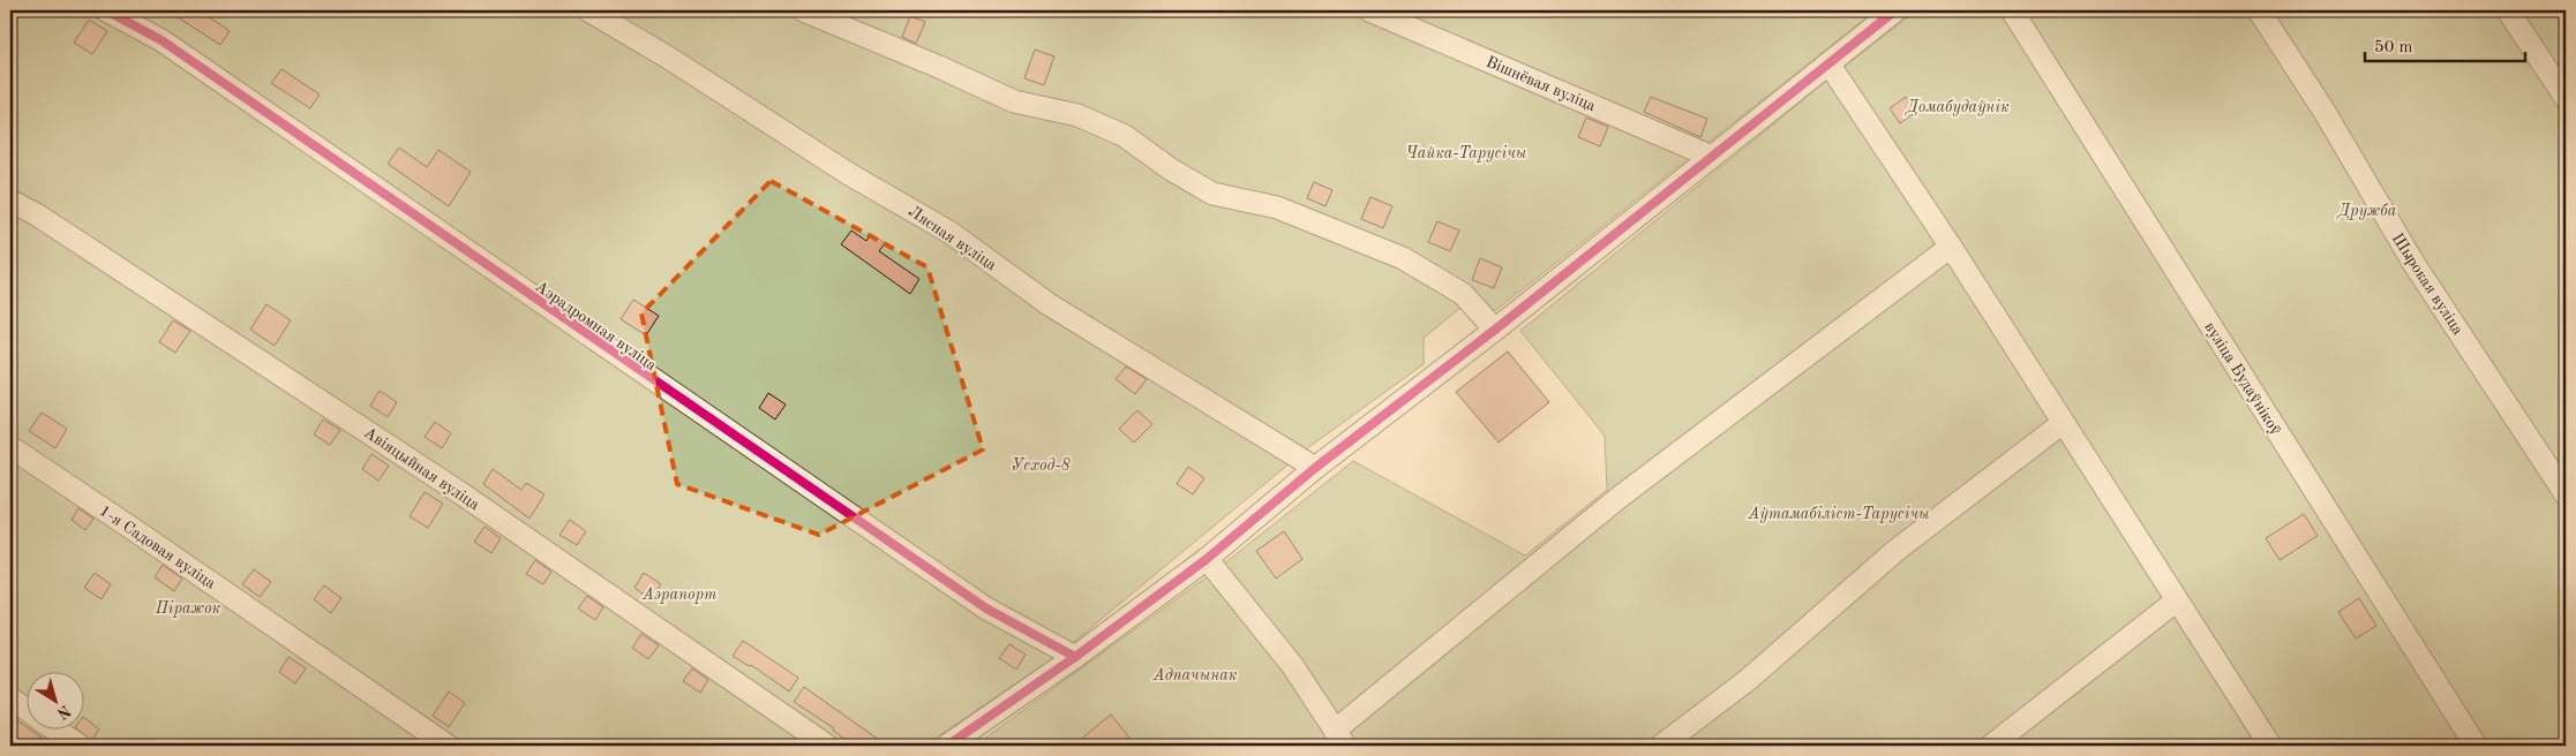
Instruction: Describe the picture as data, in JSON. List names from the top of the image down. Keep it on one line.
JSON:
{"streets":{"street":["Вішнёвая вуліца","Лясная вуліца","Шырокая вуліца","Аэрадромная вуліца","вуліца Будаўнікоў","Авіяцыйная вуліца","1-я Садовая вуліца"]},"parks":["Домабудаўнік","Чайка-Тарусічы","Дружба","Усход-8","Аўтамабіліст-Тарусічы","Аэрапорт","Піражок","Адпачынак"],"scale_bar":"50 m","north":"bottom right"}
